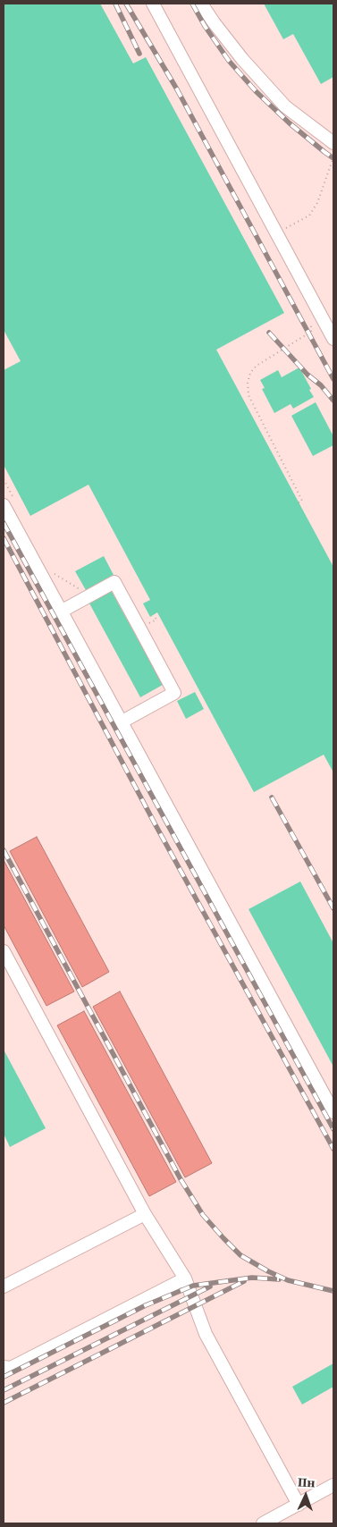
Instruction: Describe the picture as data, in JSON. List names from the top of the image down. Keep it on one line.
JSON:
{"north":"top"}
